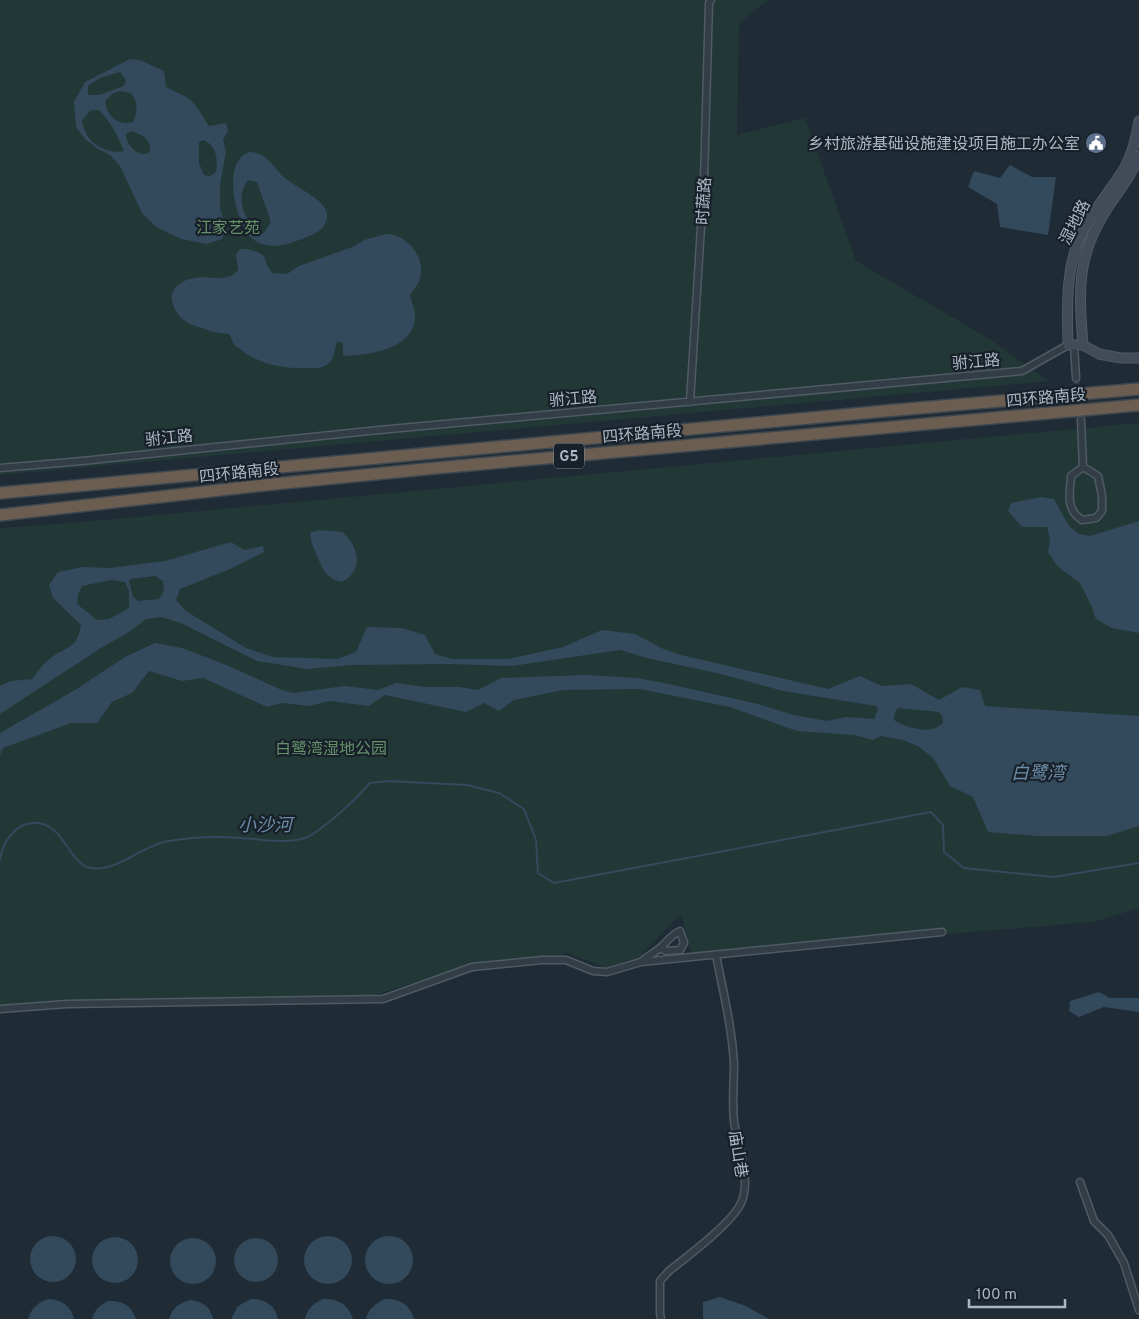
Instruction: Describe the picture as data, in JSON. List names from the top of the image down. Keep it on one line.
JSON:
{"streets":{"highway":["四环路南段","G5"],"street":["时蔬路","湿地路","驸江路","庙山巷"]},"crossings":[["时蔬路","驸江路"],["湿地路","驸江路"]],"water":["白鹭湾","小沙河"],"parks":["江家艺苑","白鹭湾湿地公园"],"places":{"public building":["乡村旅游基础设施建设项目施工办公室"]},"scale_bar":"100 m"}
